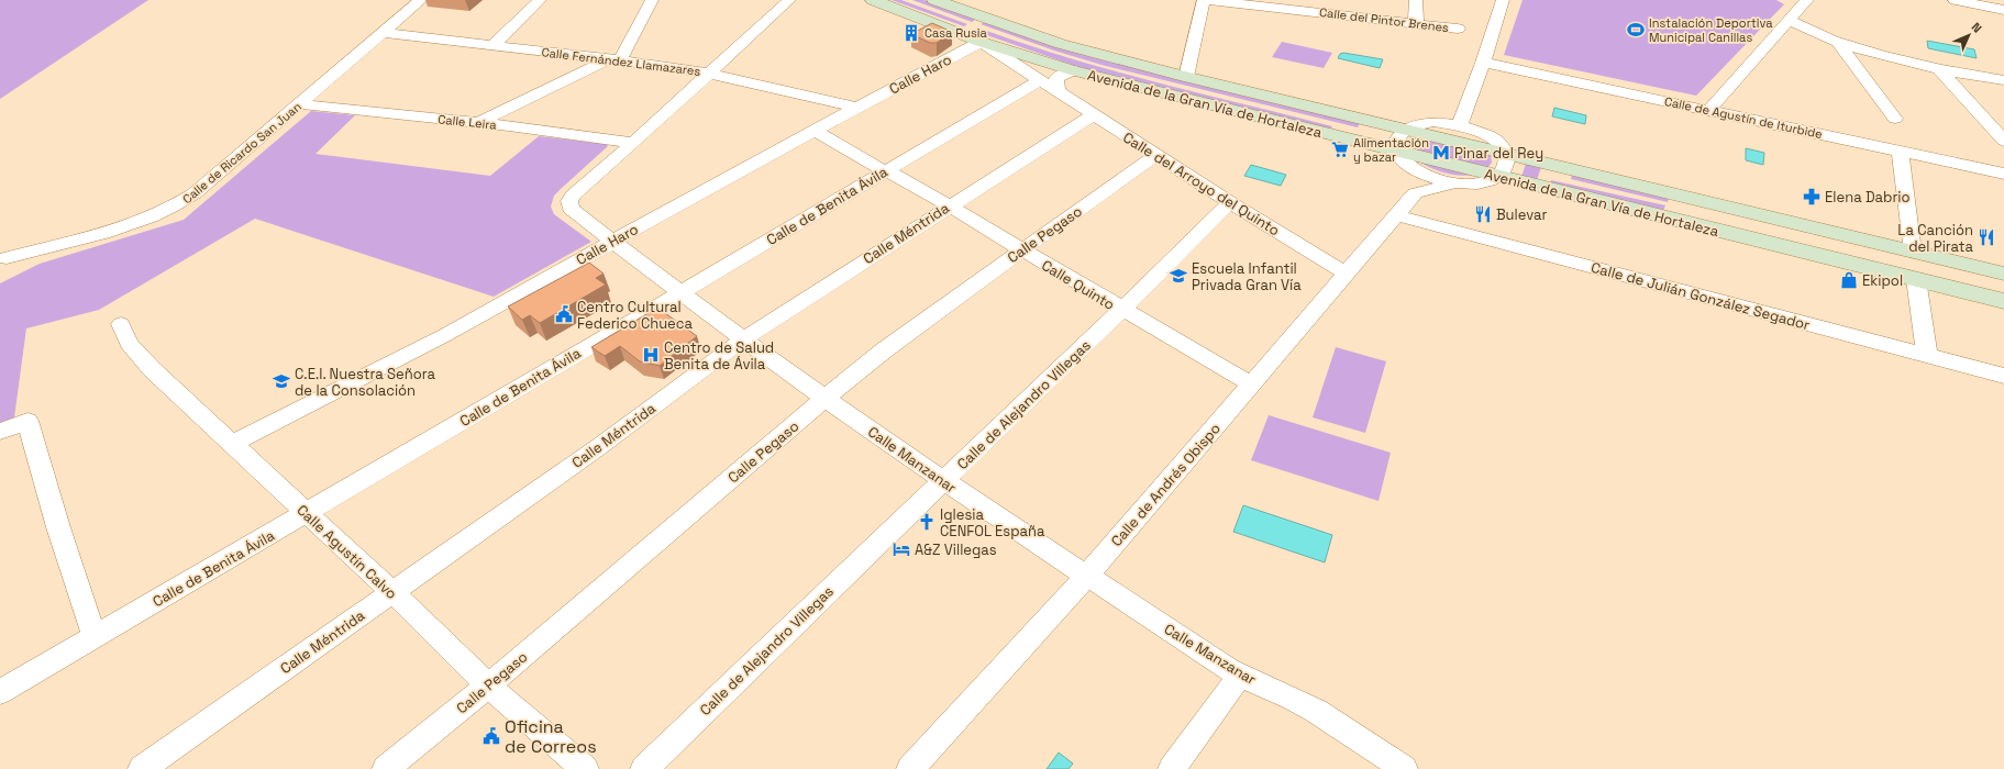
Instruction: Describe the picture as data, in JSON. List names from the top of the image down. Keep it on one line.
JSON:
{"streets":{"main road":["Avenida de la Gran Vía de Hortaleza"],"street":["Calle del Pintor Brenes","Calle Fernández Llamazares","Calle Haro","Calle de Agustín de Iturbide","Calle Leira","Calle de Ricardo San Juan","Calle del Arroyo del Quinto","Calle de Benita Ávila","Calle Méntrida","Calle Pegaso","Calle Quinto","Calle de Julián González Segador","Calle de Alejandro Villegas","Calle Manzanar","Calle de Andrés Obispo","Calle Agustín Calvo"]},"crossings":[["Calle Fernández Llamazares","Calle Haro"],["Calle Fernández Llamazares","Calle de Ricardo San Juan"],["Calle Haro","Avenida de la Gran Vía de Hortaleza"],["Calle Haro","Calle del Arroyo del Quinto"],["Calle Haro","Calle Quinto"],["Calle Haro","Calle Manzanar"],["Calle Haro","Calle Agustín Calvo"],["Avenida de la Gran Vía de Hortaleza","Calle del Arroyo del Quinto"],["Calle Leira","Calle de Ricardo San Juan"],["Calle del Arroyo del Quinto","Calle de Benita Ávila"],["Calle del Arroyo del Quinto","Calle Méntrida"],["Calle del Arroyo del Quinto","Calle Pegaso"],["Calle del Arroyo del Quinto","Calle de Alejandro Villegas"],["Calle del Arroyo del Quinto","Calle de Andrés Obispo"],["Calle de Benita Ávila","Calle Quinto"],["Calle de Benita Ávila","Calle Manzanar"],["Calle de Benita Ávila","Calle Agustín Calvo"],["Calle Méntrida","Calle Quinto"],["Calle Méntrida","Calle Manzanar"],["Calle Méntrida","Calle Agustín Calvo"],["Calle Pegaso","Calle Quinto"],["Calle Pegaso","Calle Manzanar"],["Calle Pegaso","Calle Agustín Calvo"],["Calle Quinto","Calle de Alejandro Villegas"],["Calle Quinto","Calle de Andrés Obispo"],["Calle de Julián González Segador","Calle de Andrés Obispo"],["Calle de Alejandro Villegas","Calle Manzanar"],["Calle Manzanar","Calle de Andrés Obispo"]],"places":{"sports":["Instalación Deportiva Municipal Canillas"],"building":["Casa Rusia"],"supermarket":["Alimentación y bazar"],"metro station":["Pinar del Rey"],"pharmacy":["Elena Dabrio"],"restaurant":["Bulevar","La Canción del Pirata"],"school or university":["Escuela Infantil Privada Gran Vía","C.E.I. Nuestra Señora de la Consolación"],"shop":["Ekipol"],"public building":["Centro Cultural Federico Chueca","Oficina de Correos"],"hospital":["Centro de Salud Benita de Ávila"],"church":["Iglesia CENFOL España"],"hotel":["A&Z Villegas"]},"north":"top right"}
